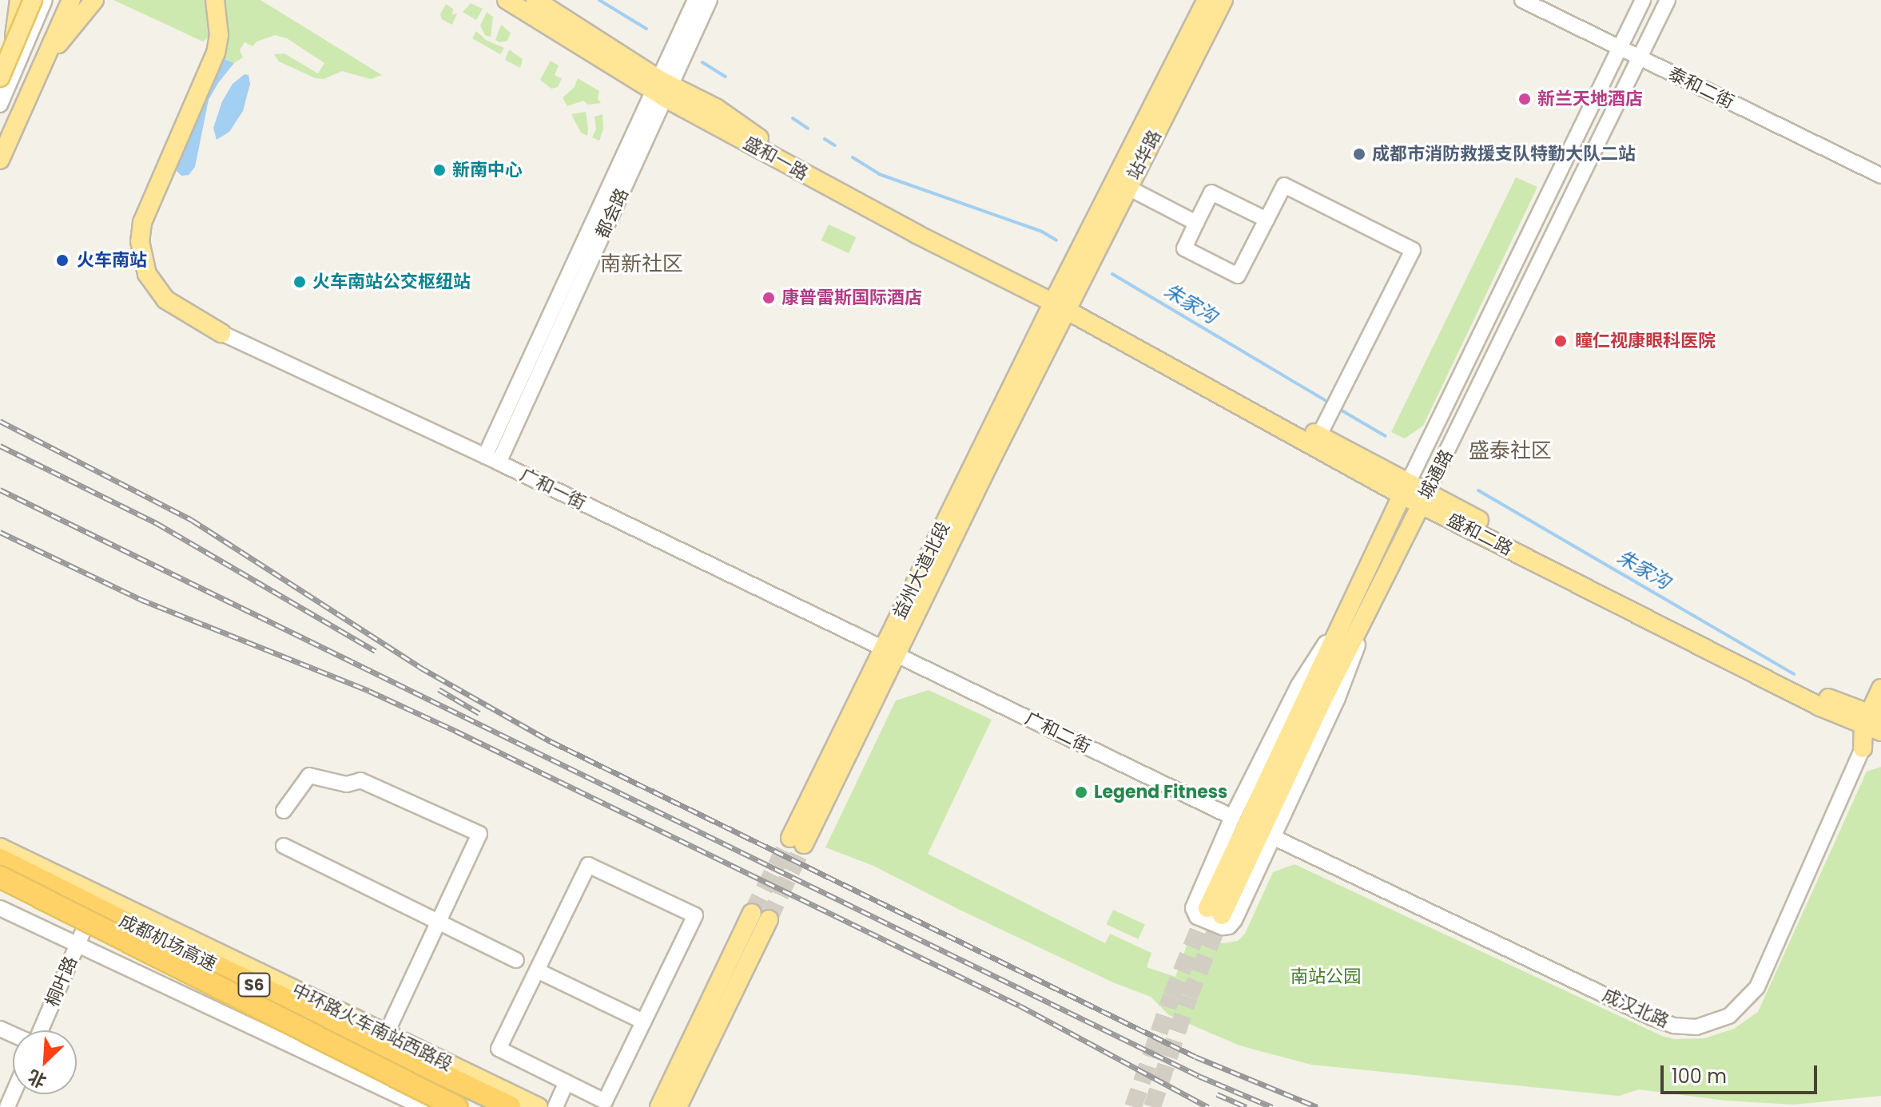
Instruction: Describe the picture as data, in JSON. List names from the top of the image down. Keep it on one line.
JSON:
{"streets":{"highway":["成都机场高速","S6"],"main road":["站华路","盛和一路","城通路","益州大道北段","成汉北路","中环路火车南站西路段"],"street":["泰和二街","都会路","广和一街","广和二街","桐叶路"]},"crossings":[["泰和二街","城通路"],["站华路","盛和一路"],["站华路","益州大道北段"],["盛和一路","都会路"],["盛和一路","益州大道北段"],["都会路","广和一街"],["广和一街","益州大道北段"],["广和一街","广和二街"],["益州大道北段","广和二街"],["成都机场高速","中环路火车南站西路段"],["桐叶路","中环路火车南站西路段"]],"districts":["南新社区","盛泰社区"],"water":["朱家沟"],"parks":["南站公园"],"places":["新兰天地酒店","成都市消防救援支队特勤大队二站","新南中心","火车南站","火车南站公交枢纽站","康普雷斯国际酒店","瞳仁视康眼科医院","Legend Fitness"],"scale_bar":"100 m","north":"bottom left"}
